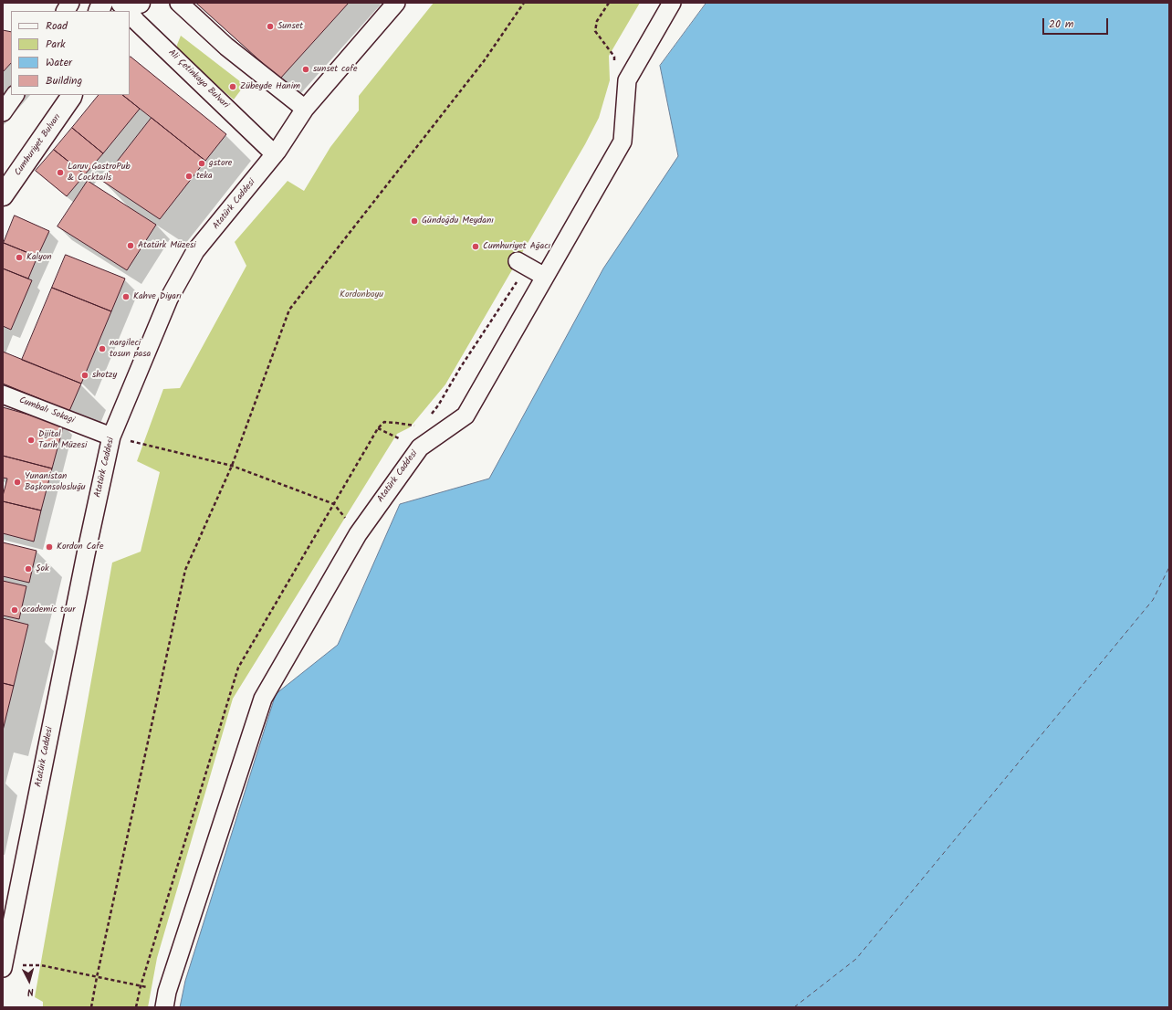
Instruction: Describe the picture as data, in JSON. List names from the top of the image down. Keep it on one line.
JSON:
{"streets":{"street":["Ali Çetinkaya Bulvari","Cumhuriyet Bulvarı","Atatürk Caddesi","Cumbalı Sokagi"]},"crossings":[["Ali Çetinkaya Bulvari","Atatürk Caddesi"],["Atatürk Caddesi","Cumbalı Sokagi"]],"parks":["Kordonboyu"],"places":["Sunset","sunset cafe","Zübeyde Hanim","gstore","Laruv GastroPub & Cocktails","teka","Gündoğdu Meydanı","Atatürk Müzesi","Cumhuriyet Ağacı","Kalyon","Kahve Diyarı","nargileci tosun pasa","shotzy","Dijital Tarih Müzesi","Yunanistan Başkonsolosluğu","Kordon Cafe","Şok","academic tour"],"legend":["Road","Park","Water","Building"],"scale_bar":"20 m","north":"bottom"}
